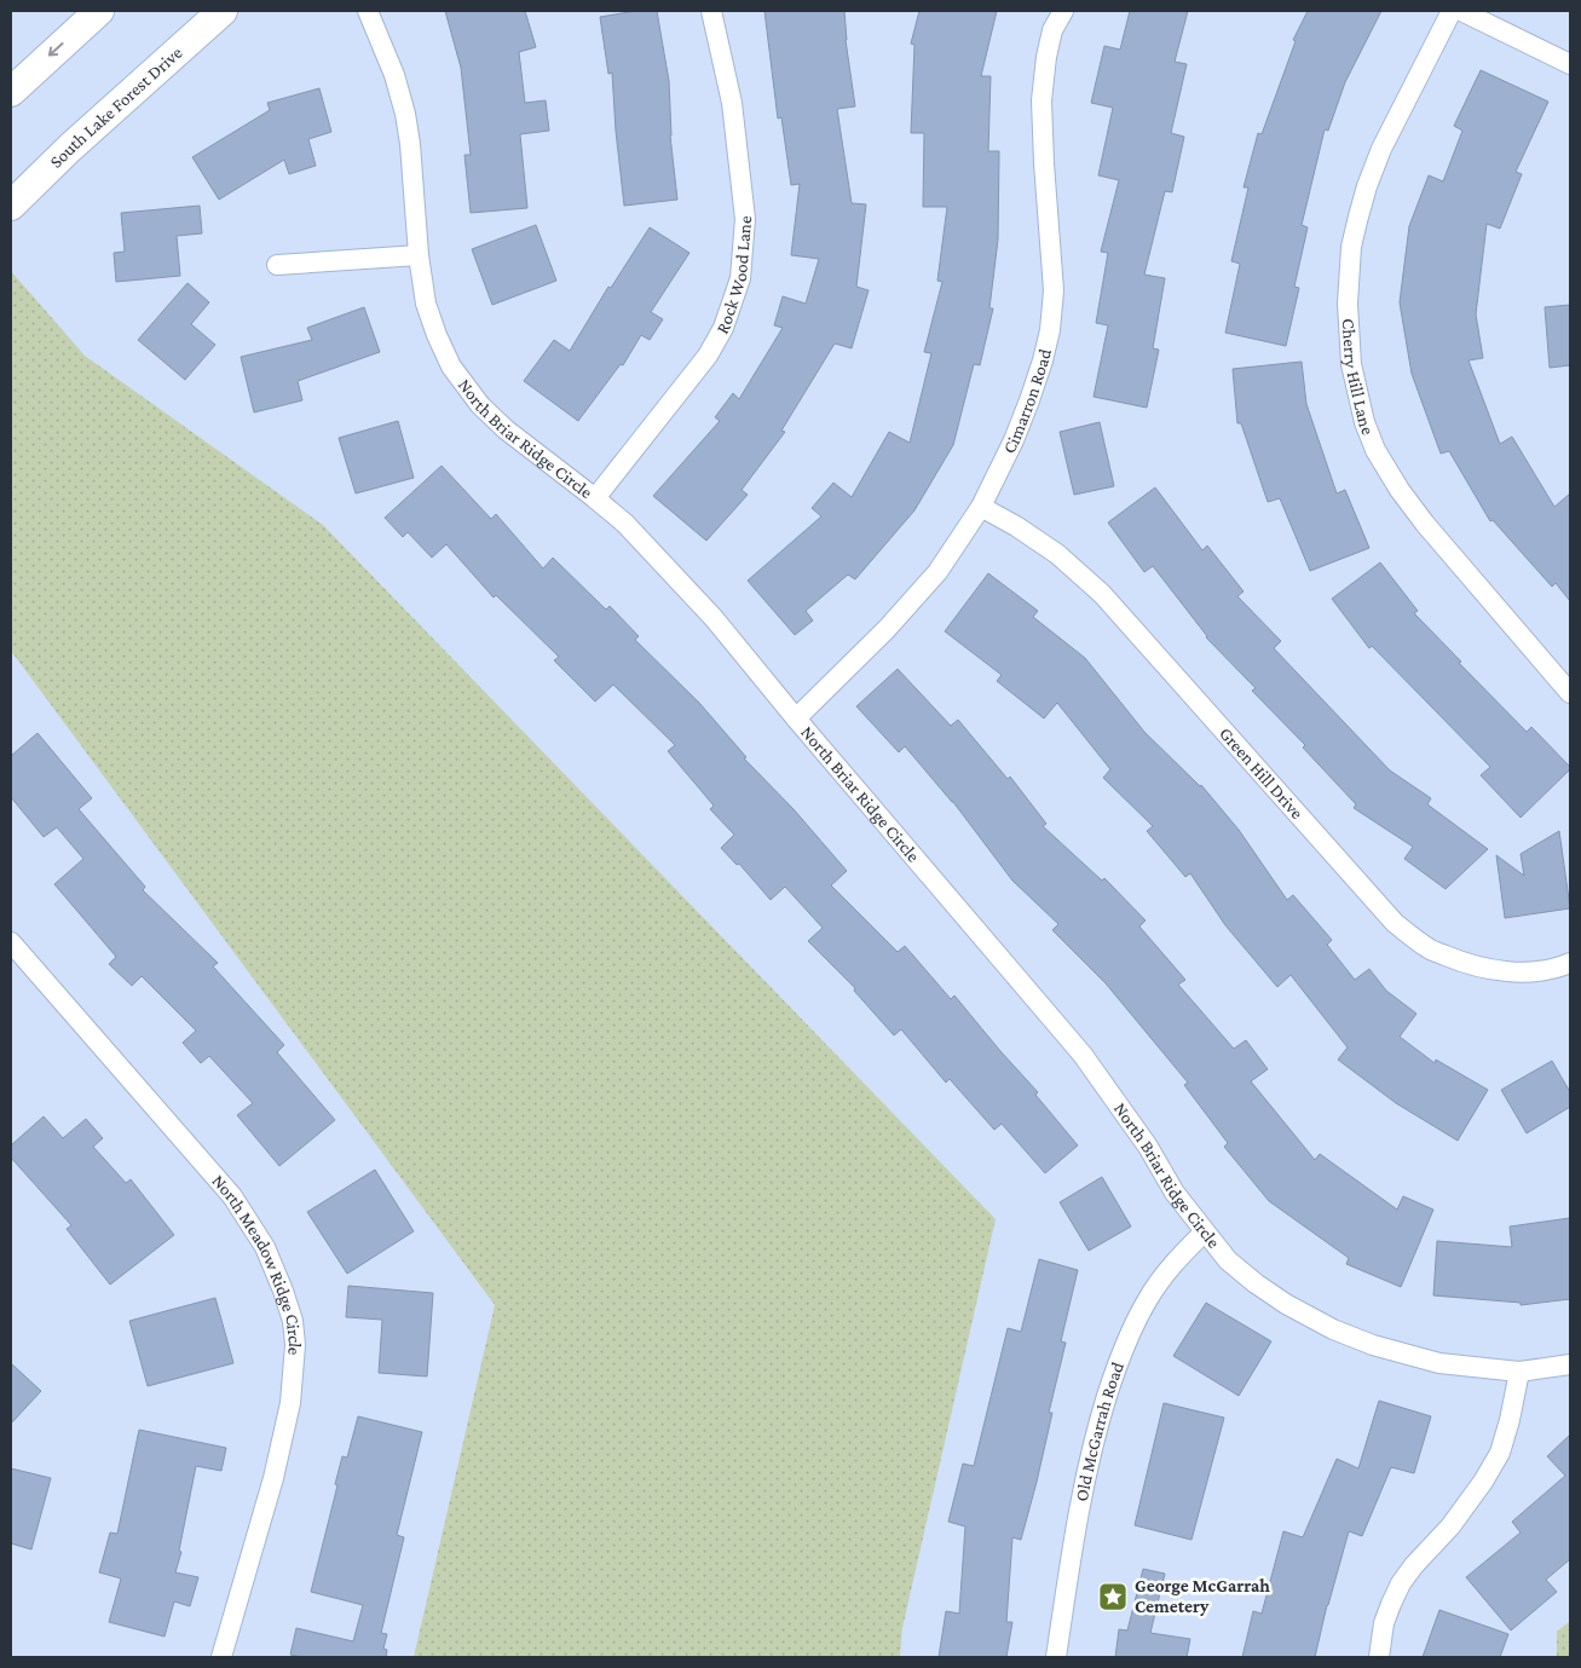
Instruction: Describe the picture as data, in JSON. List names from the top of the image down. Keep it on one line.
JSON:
{"streets":{"main road":["South Lake Forest Drive"],"street":["Rock Wood Lane","Cherry Hill Lane","Cimarron Road","North Briar Ridge Circle","Green Hill Drive","North Meadow Ridge Circle","Old McGarrah Road"]},"crossings":[["Rock Wood Lane","North Briar Ridge Circle"],["Cimarron Road","North Briar Ridge Circle"],["Cimarron Road","Green Hill Drive"],["North Briar Ridge Circle","Old McGarrah Road"]],"places":{"place":["George McGarrah Cemetery"]}}
